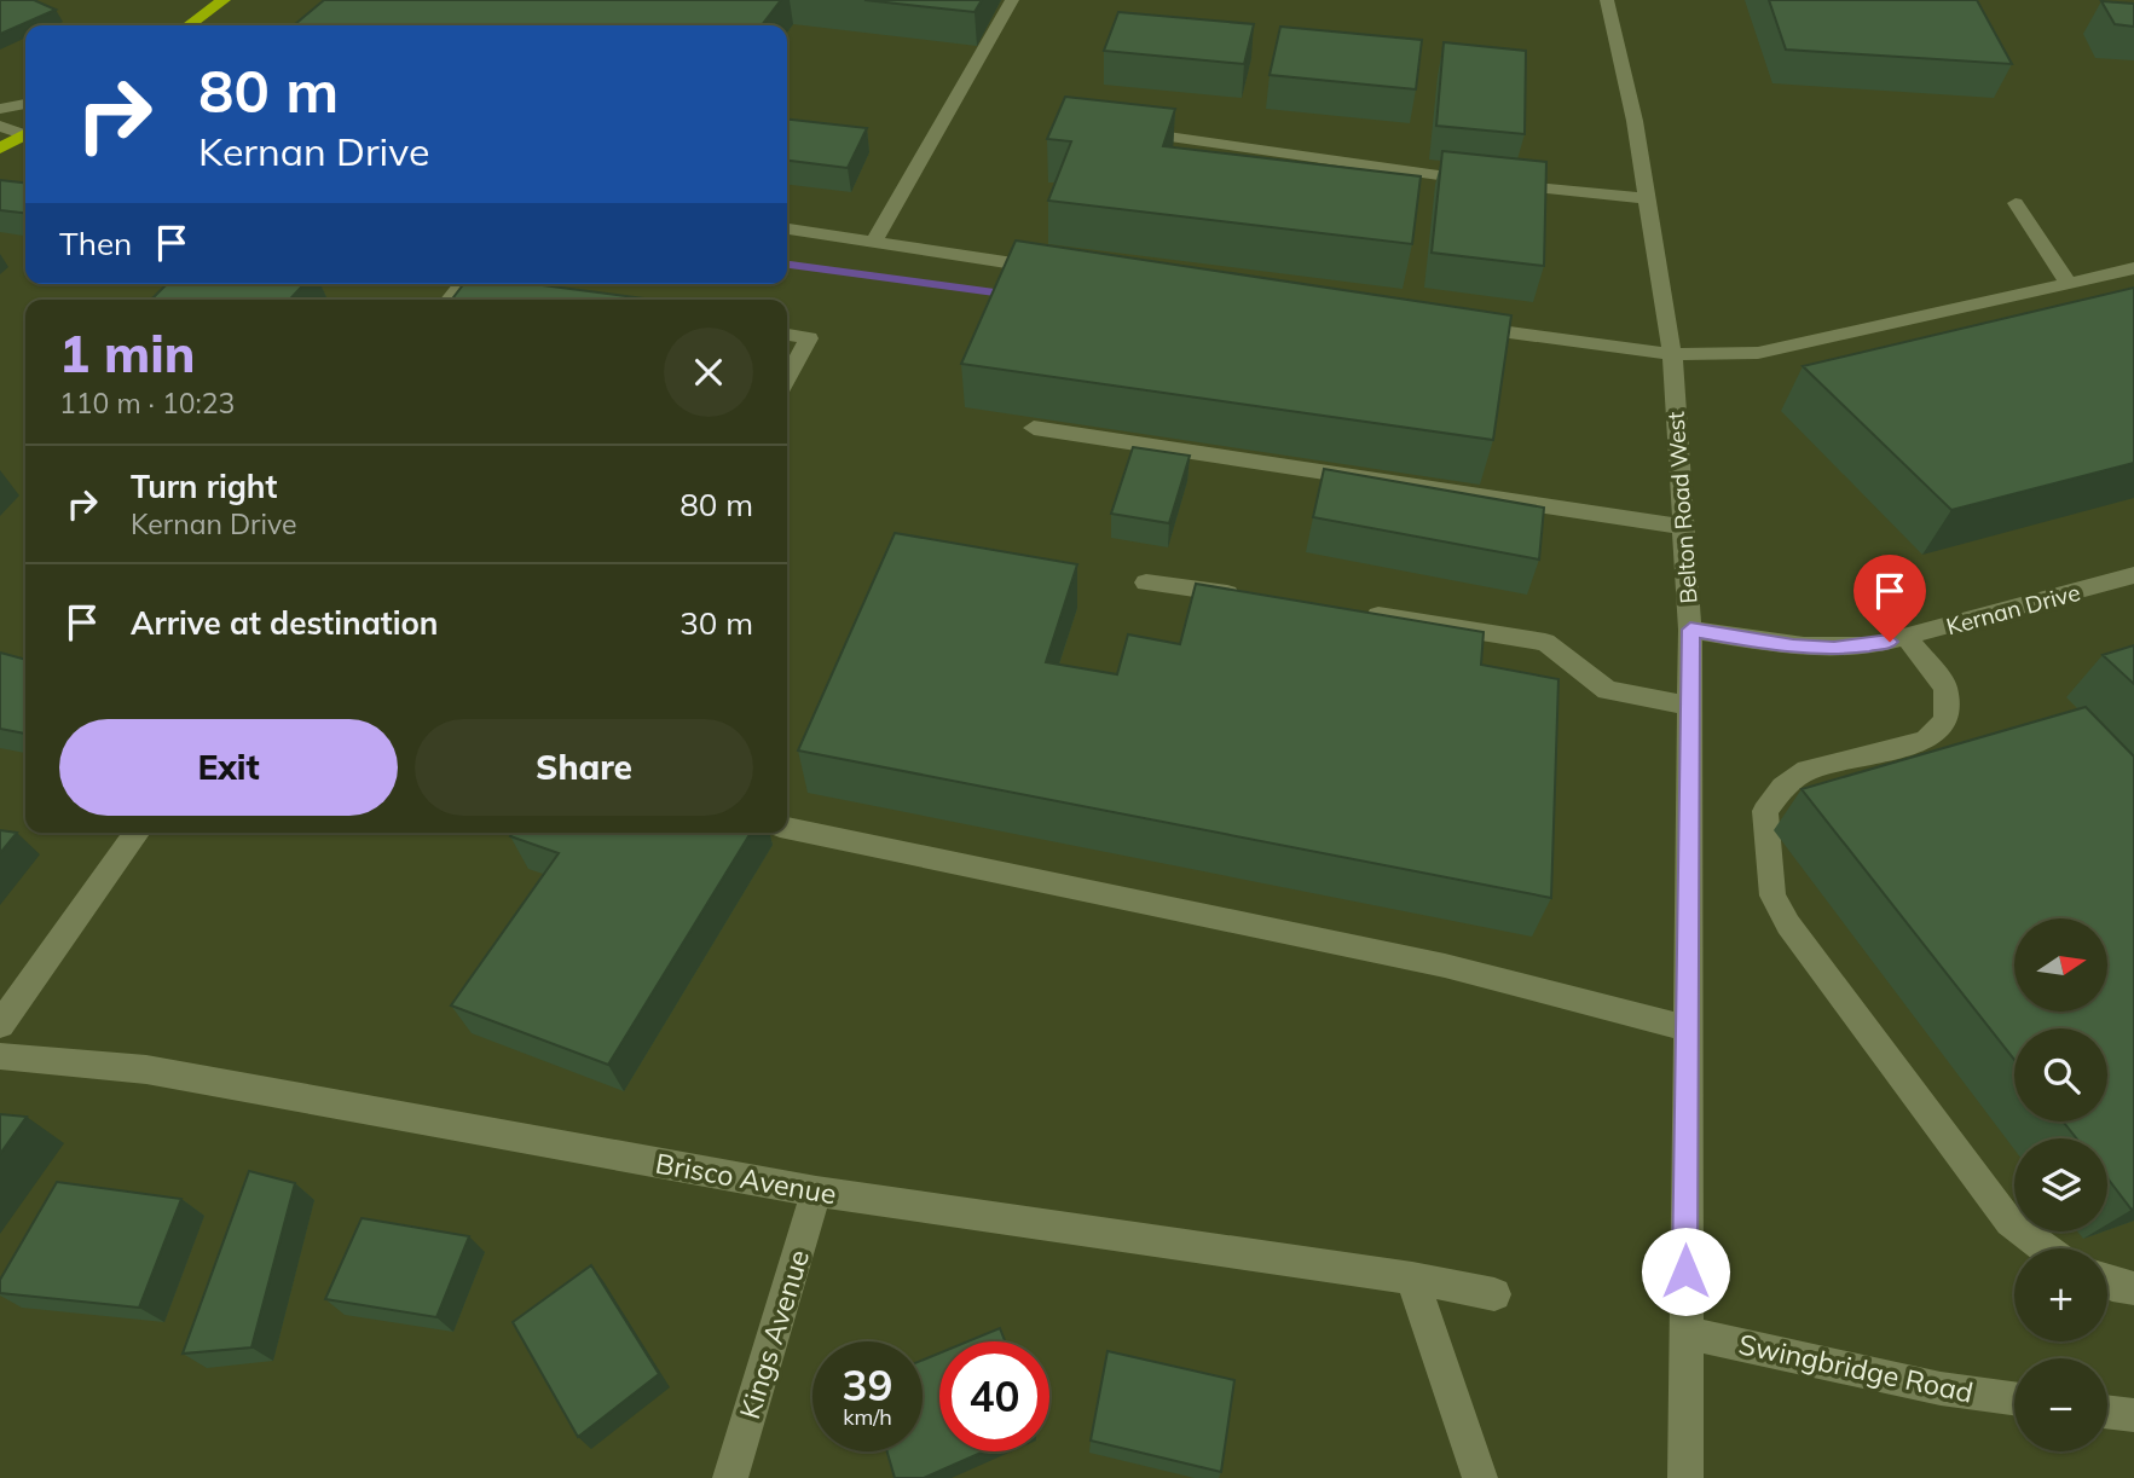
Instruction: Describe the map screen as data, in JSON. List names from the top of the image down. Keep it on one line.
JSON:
{"streets":{"street":["Belton Road West","Kernan Drive","Brisco Avenue","Kings Avenue","Swingbridge Road"]},"crossings":[["Belton Road West","Kernan Drive"],["Belton Road West","Swingbridge Road"],["Brisco Avenue","Kings Avenue"]],"north":"right","page":{"turn":["80 m","Kernan Drive"],"then":"Then","heading":["1 min","110 m · 10:23"],"list":[{"name":"Turn right","note":"Kernan Drive","value":"80 m"},{"name":"Arrive at destination","value":"30 m"}],"buttons":["Exit","Share"],"map_buttons":["+","−"],"speed":"39 km/h","limit":"40"}}
